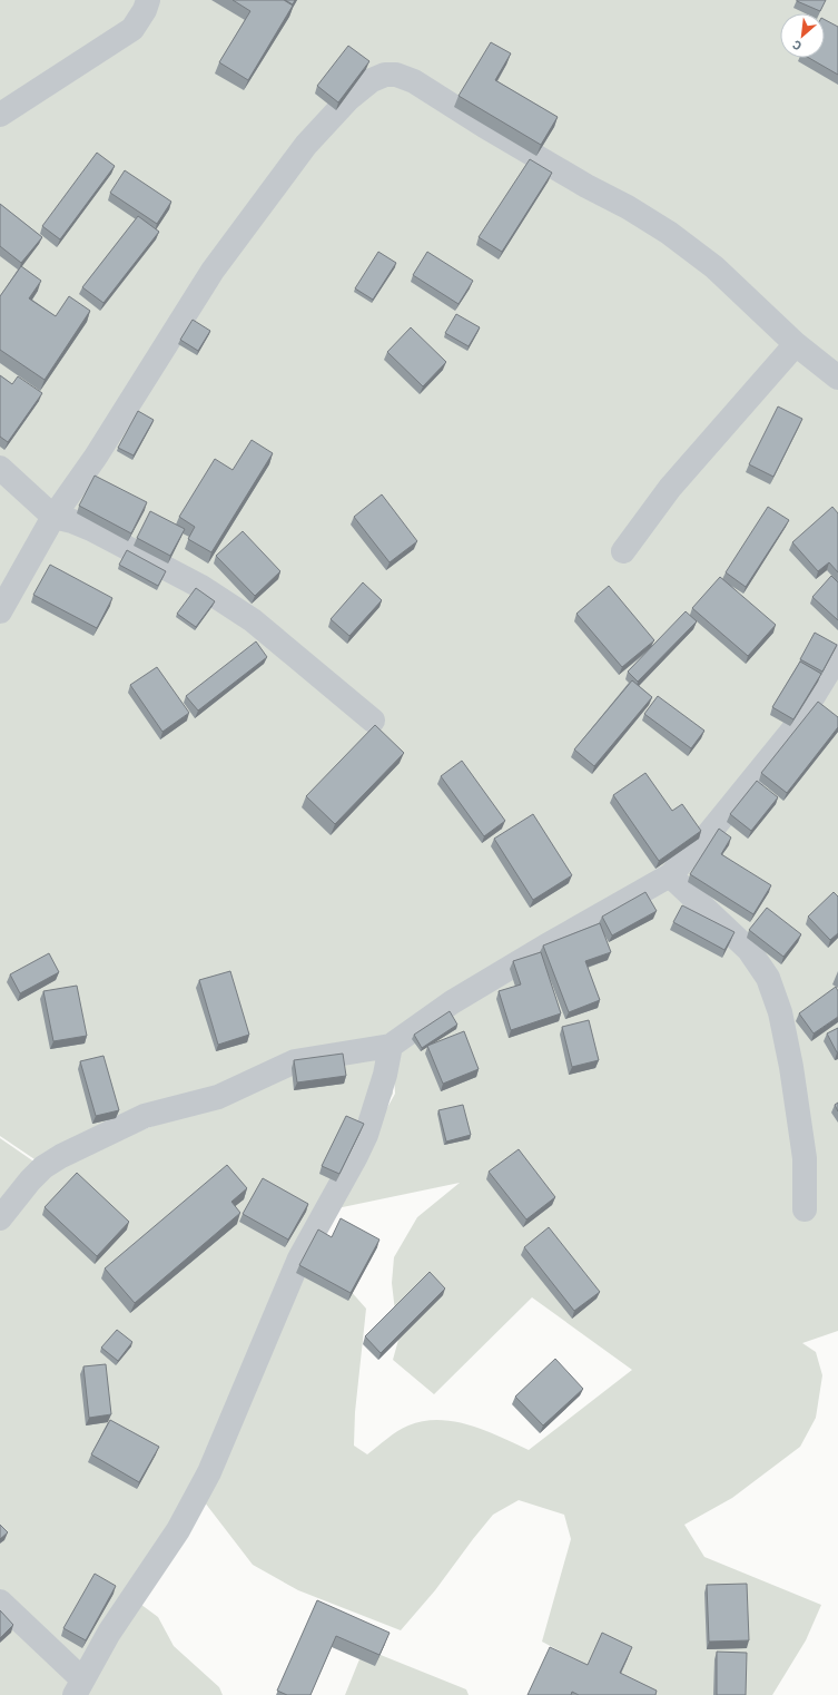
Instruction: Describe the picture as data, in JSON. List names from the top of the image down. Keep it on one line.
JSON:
{"north":"bottom left"}
